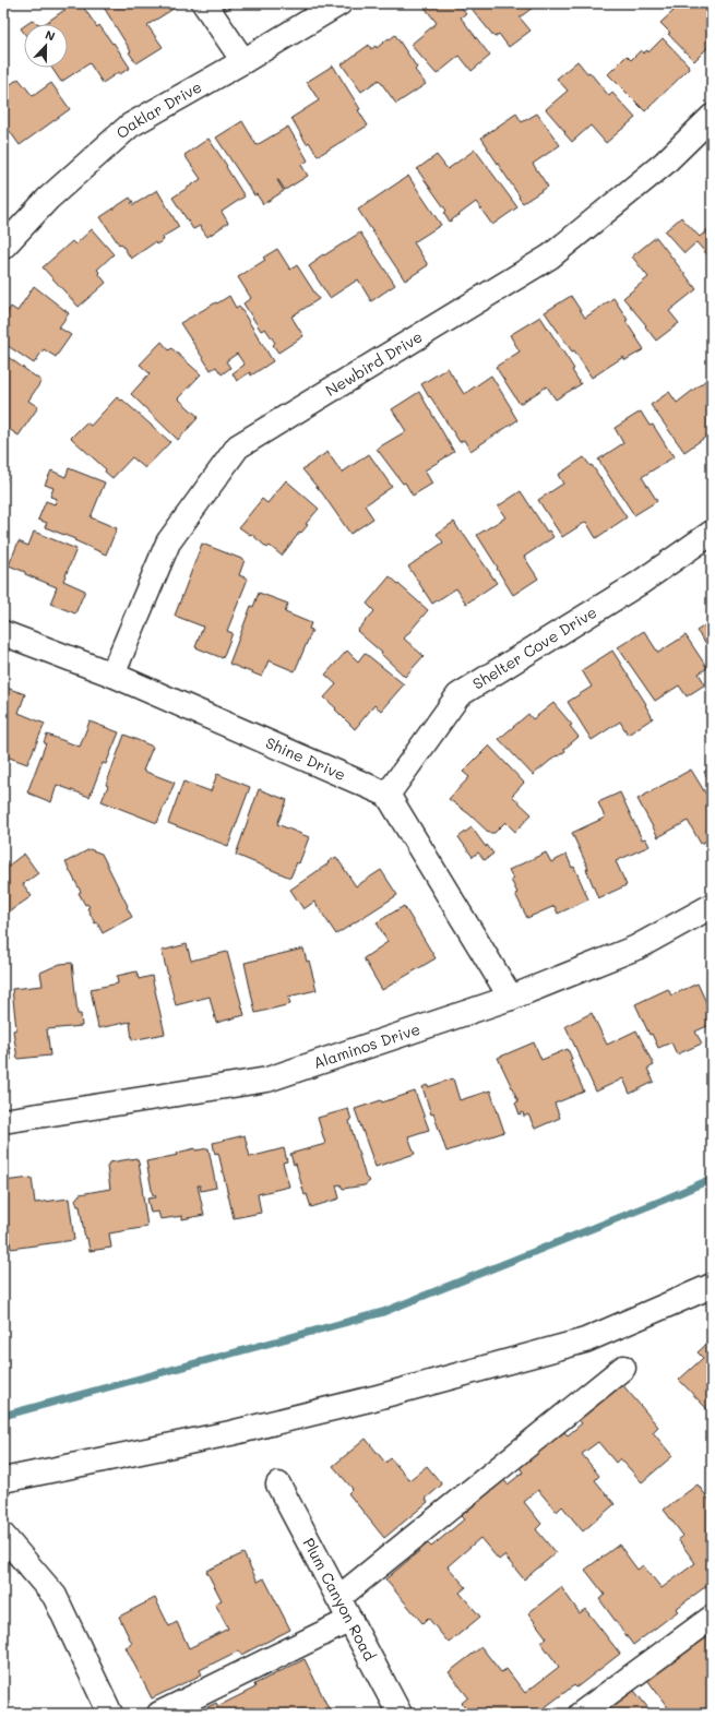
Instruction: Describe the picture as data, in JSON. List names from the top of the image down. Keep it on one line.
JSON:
{"streets":{"street":["Oaklar Drive","Newbird Drive","Shelter Cove Drive","Shine Drive","Alaminos Drive","Plum Canyon Road"]},"crossings":[["Newbird Drive","Shine Drive"],["Shelter Cove Drive","Shine Drive"]],"north":"top"}
